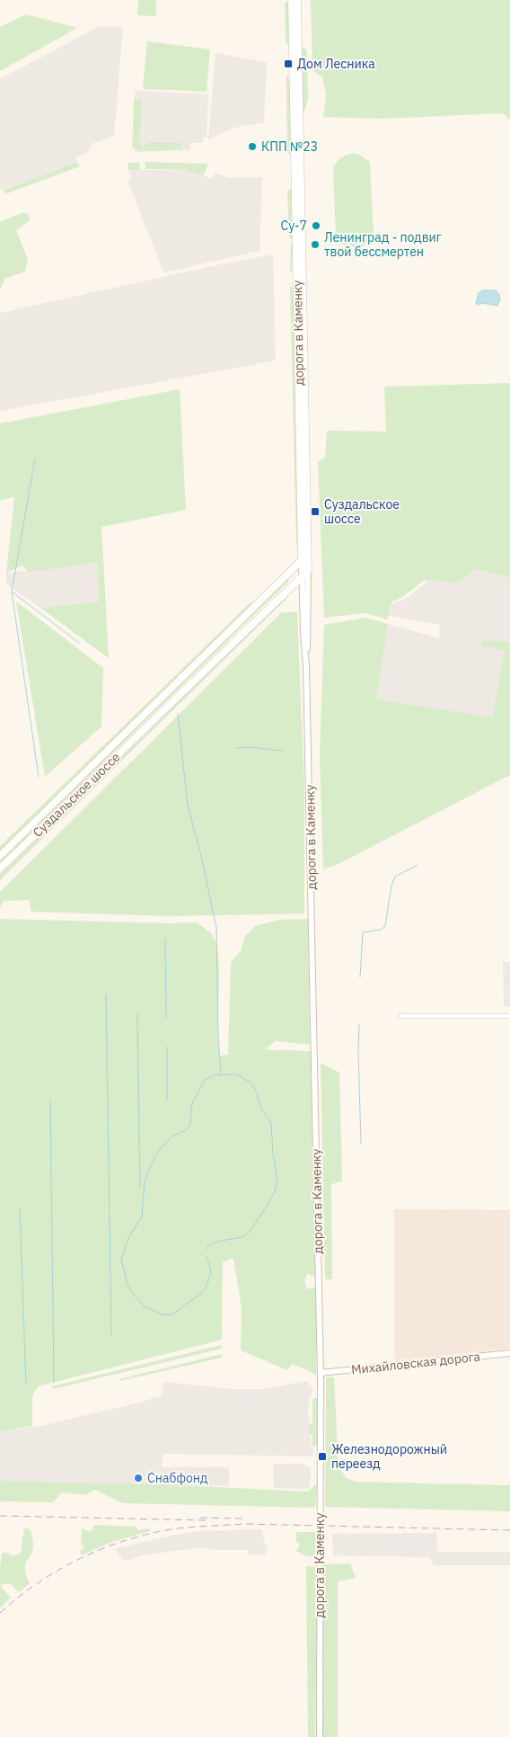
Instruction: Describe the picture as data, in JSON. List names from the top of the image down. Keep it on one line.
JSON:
{"streets":{"main road":["дорога в Каменку","Суздальское шоссе"],"street":["Михайловская дорога"]},"crossings":[["дорога в Каменку","Суздальское шоссе"],["дорога в Каменку","Михайловская дорога"]],"places":{"transit":["Дом Лесника","Суздальское шоссе","Железнодорожный переезд"],"other":["КПП №23","Су-7","Ленинград - подвиг твой бессмертен","Снабфонд"]}}
